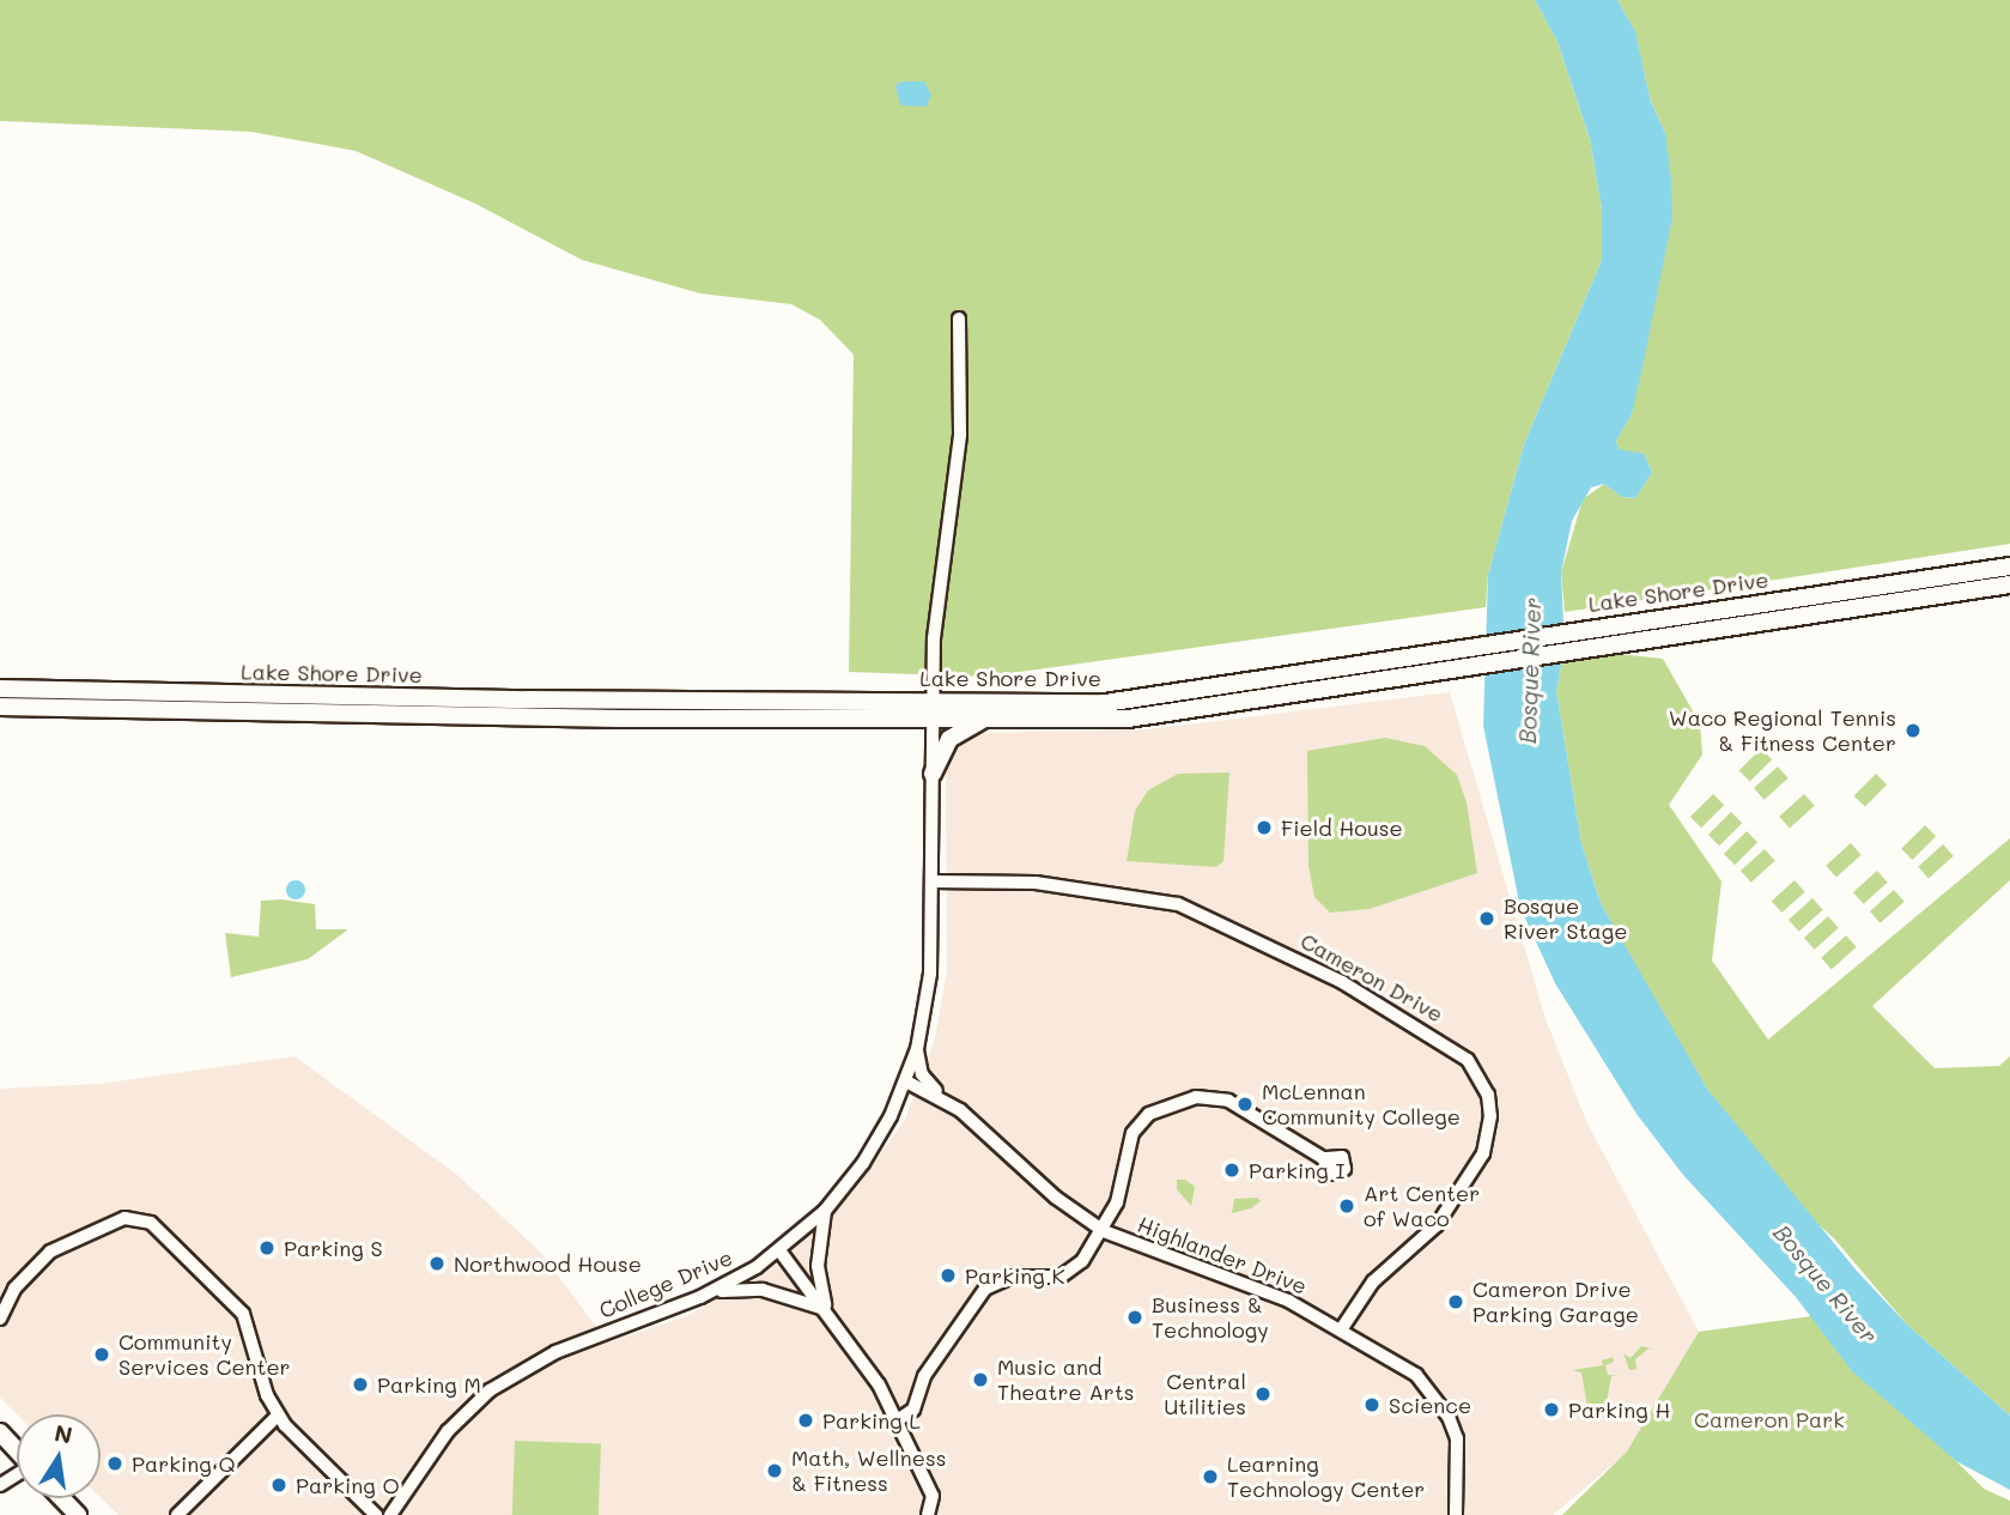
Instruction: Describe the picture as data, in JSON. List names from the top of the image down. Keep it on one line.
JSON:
{"streets":{"main road":["Lake Shore Drive"],"street":["Cameron Drive","Highlander Drive","College Drive"]},"crossings":[["Lake Shore Drive","College Drive"],["Cameron Drive","Highlander Drive"],["Cameron Drive","College Drive"],["Highlander Drive","College Drive"]],"water":["Bosque River"],"parks":["Cameron Park"],"places":["Waco Regional Tennis & Fitness Center","Field House","Bosque River Stage","McLennan Community College","Parking I","Art Center of Waco","Parking S","Northwood House","Parking K","Cameron Drive Parking Garage","Business & Technology","Community Services Center","Music and Theatre Arts","Parking M","Central Utilities","Science","Parking H","Parking L","Parking Q","Math, Wellness & Fitness","Learning Technology Center","Parking O"],"north":"top"}
